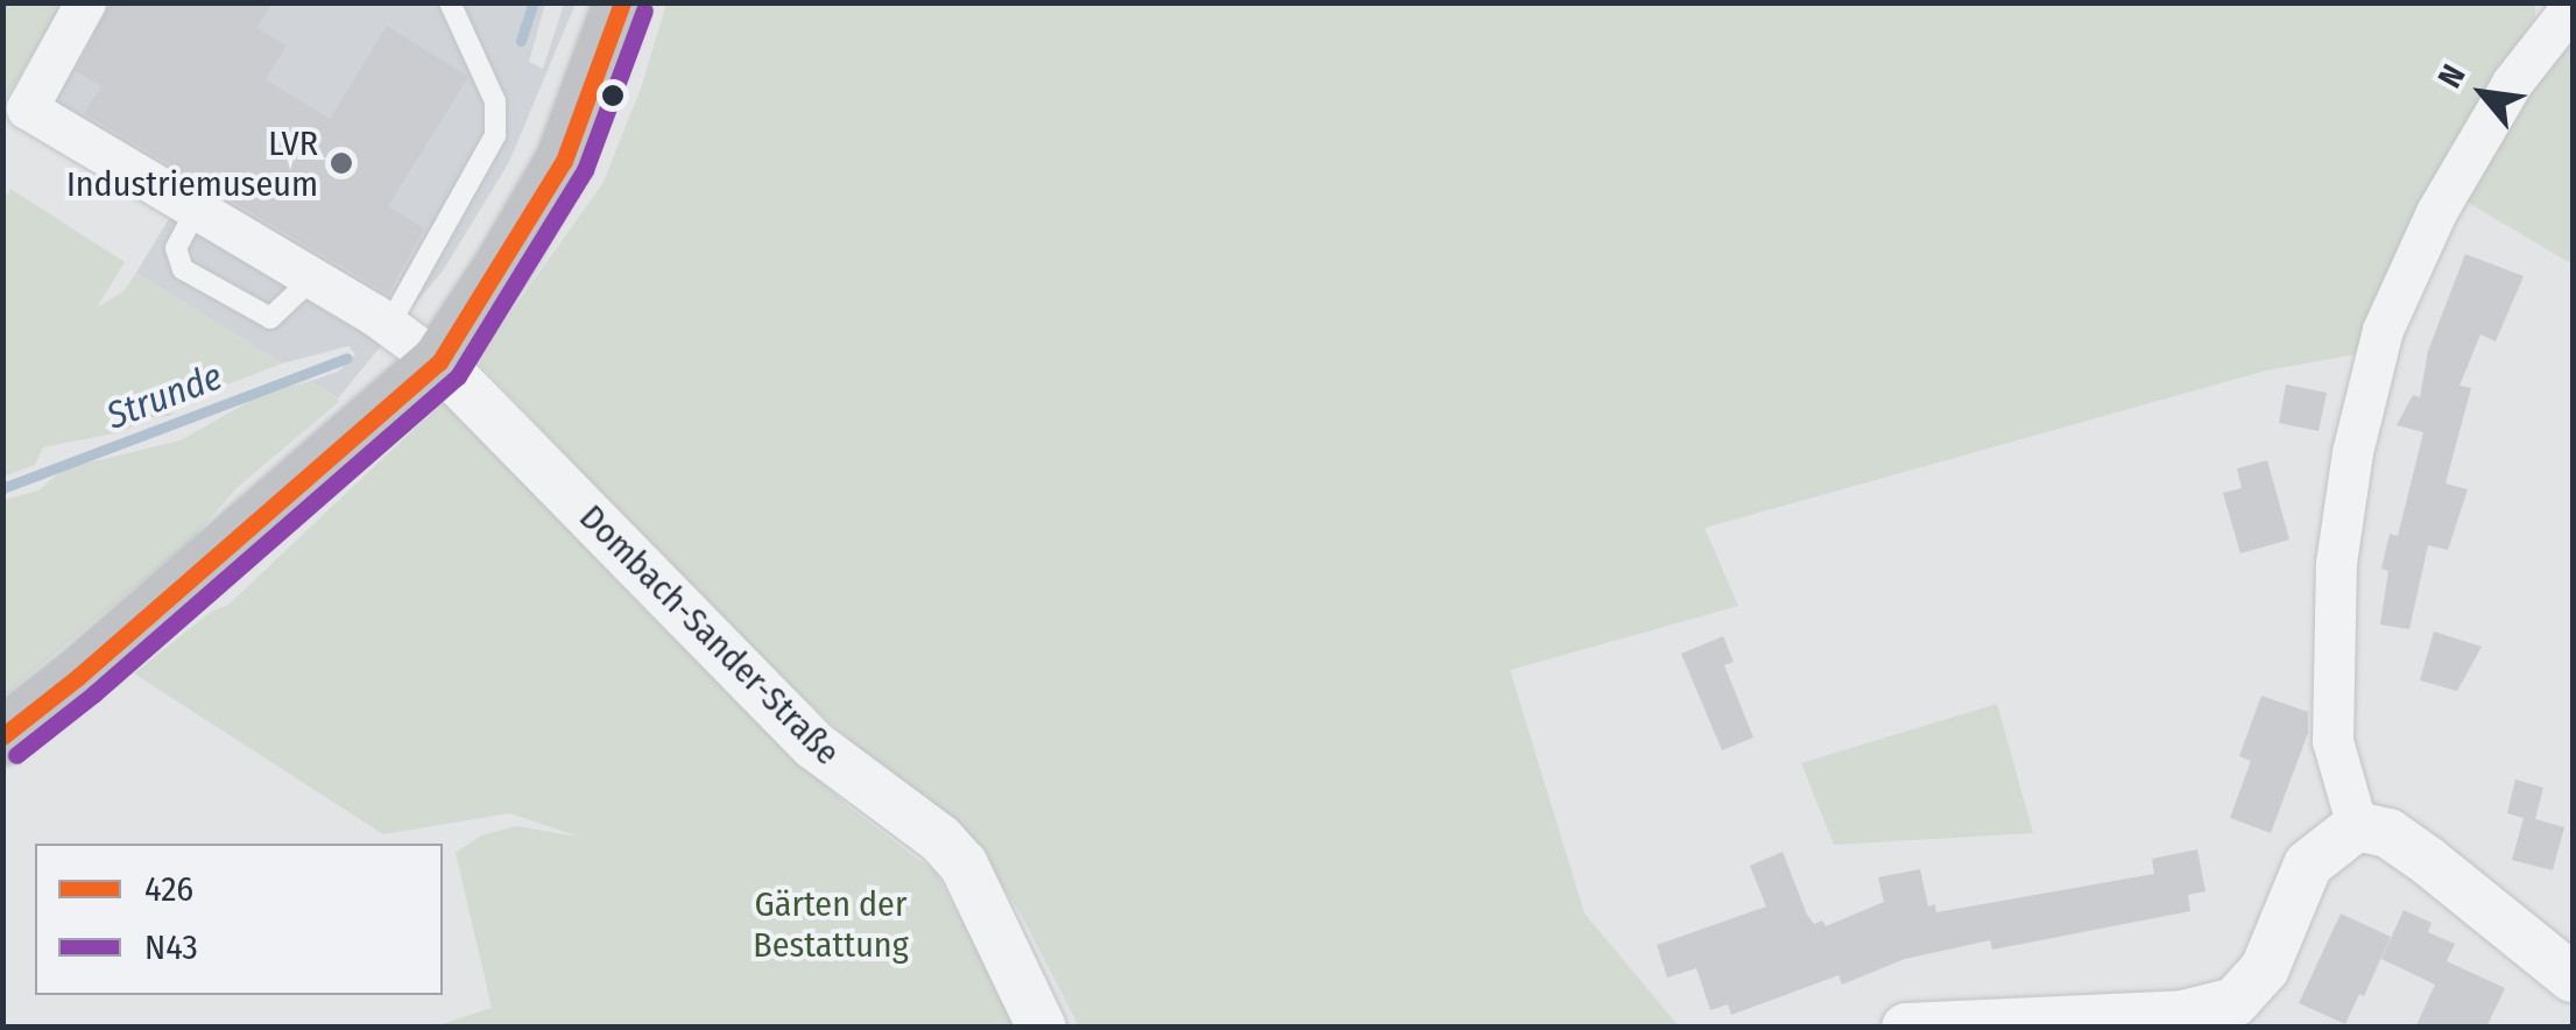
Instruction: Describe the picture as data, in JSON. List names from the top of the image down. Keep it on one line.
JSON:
{"streets":{"street":["Dombach-Sander-Straße"]},"water":["Strunde"],"parks":["Gärten der Bestattung"],"places":["LVR Industriemuseum"],"lines":["transit line 426","transit line N43"],"legend":["426","N43"],"north":"top left"}
